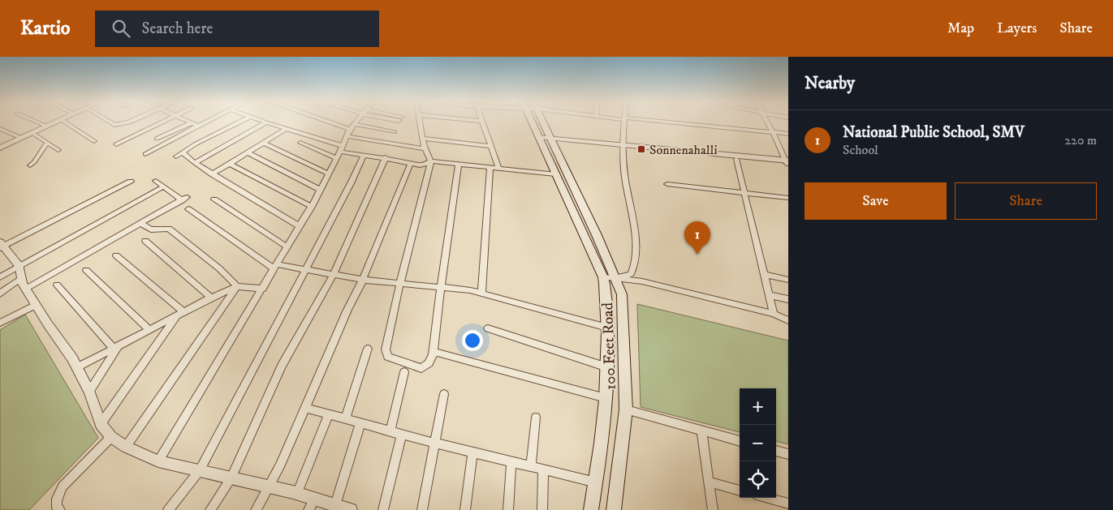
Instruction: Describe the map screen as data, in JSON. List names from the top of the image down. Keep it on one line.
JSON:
{"streets":{"main road":["100 Feet Road"]},"places":{"transit":["Sonnenahalli"]},"page":{"header":"Kartio","search":"Search here","nav":["Map","Layers","Share"],"heading":"Nearby","list":[{"mark":"1","name":"National Public School, SMV","note":"School","value":"220 m"}],"buttons":["Save","Share"],"pins":"1","map_buttons":["+","−"]}}
